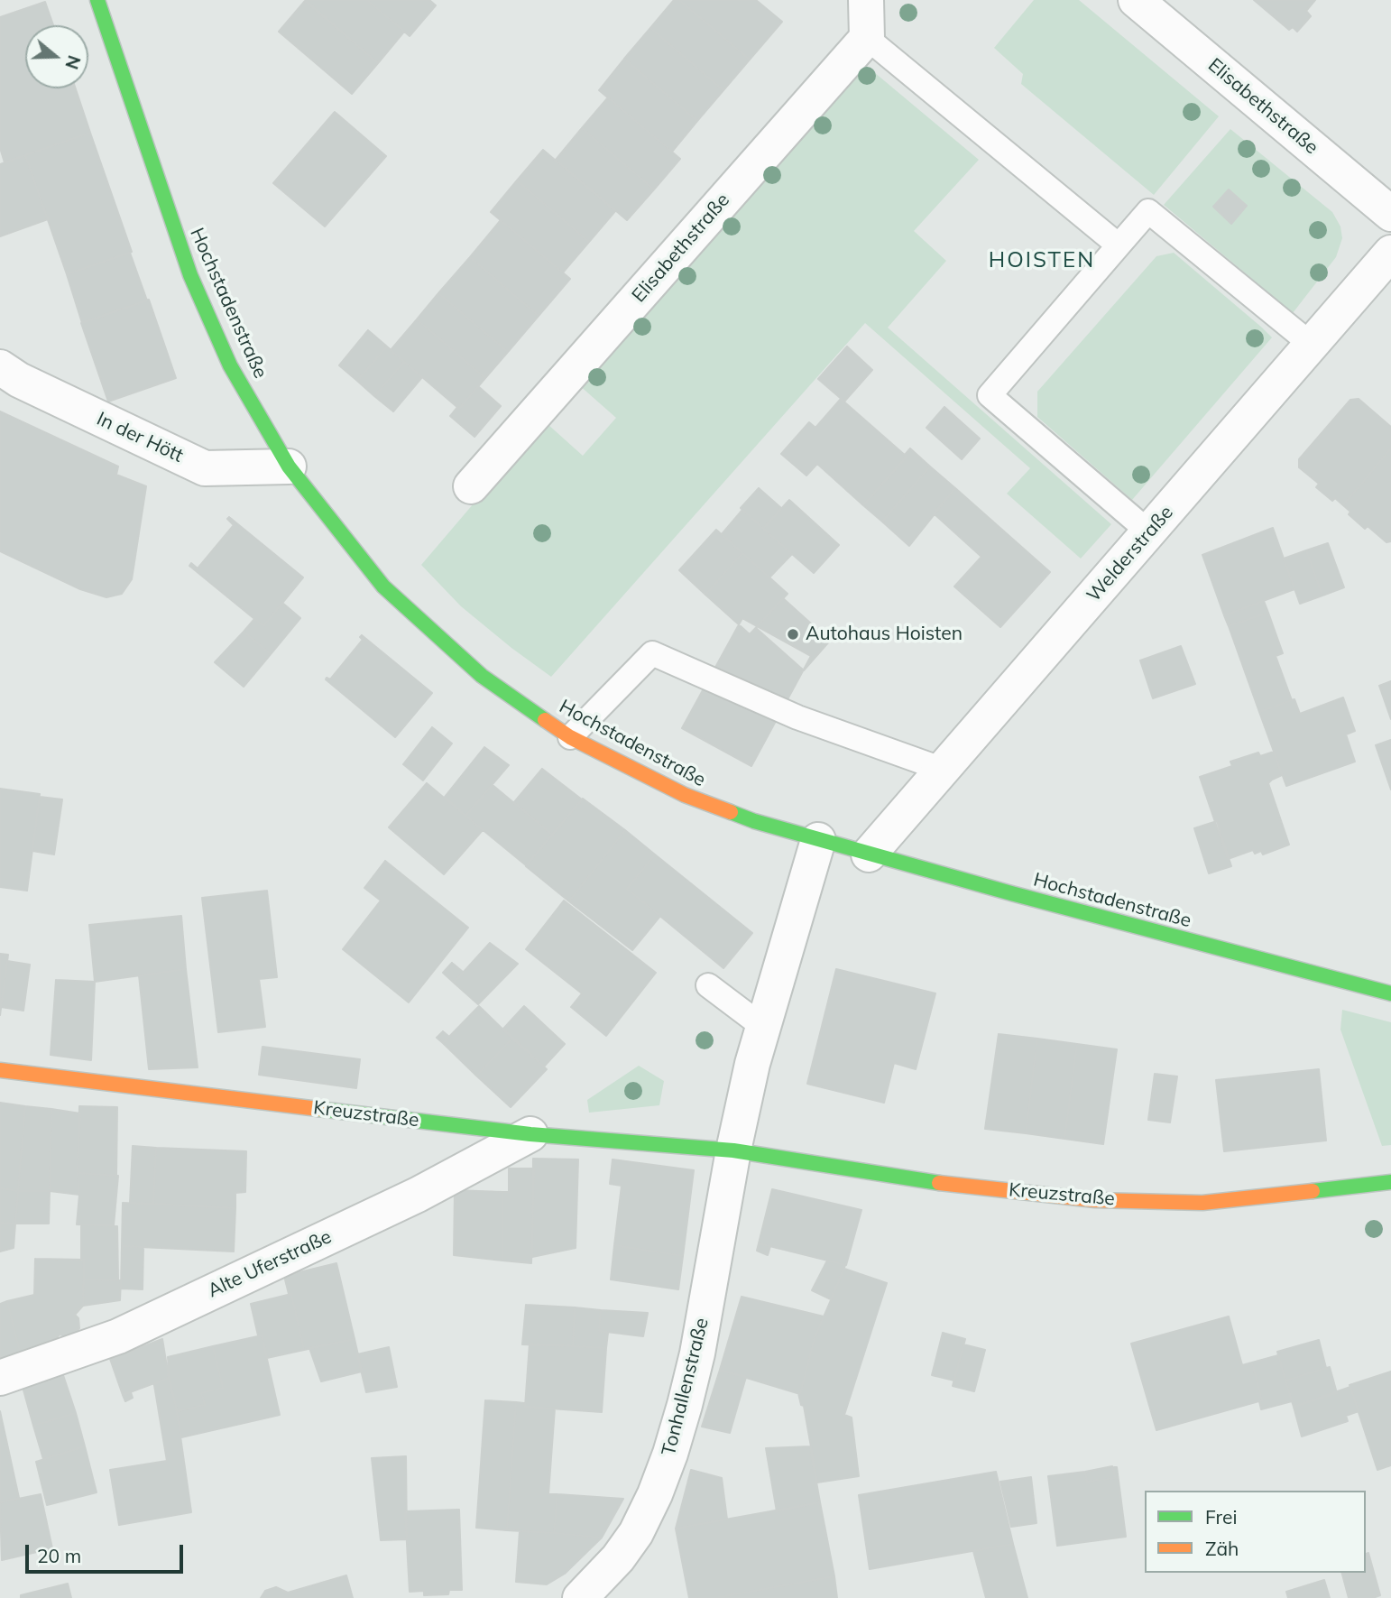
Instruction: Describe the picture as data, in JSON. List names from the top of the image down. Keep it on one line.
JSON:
{"streets":{"main road":["Hochstadenstraße","Kreuzstraße"],"street":["Elisabethstraße","In der Hött","Welderstraße","Alte Uferstraße","Tonhallenstraße"]},"crossings":[["Hochstadenstraße","In der Hött"],["Hochstadenstraße","Welderstraße"],["Kreuzstraße","Alte Uferstraße"],["Kreuzstraße","Tonhallenstraße"]],"districts":["HOISTEN"],"places":["Autohaus Hoisten"],"legend":["Frei","Zäh"],"scale_bar":"20 m","north":"right"}
